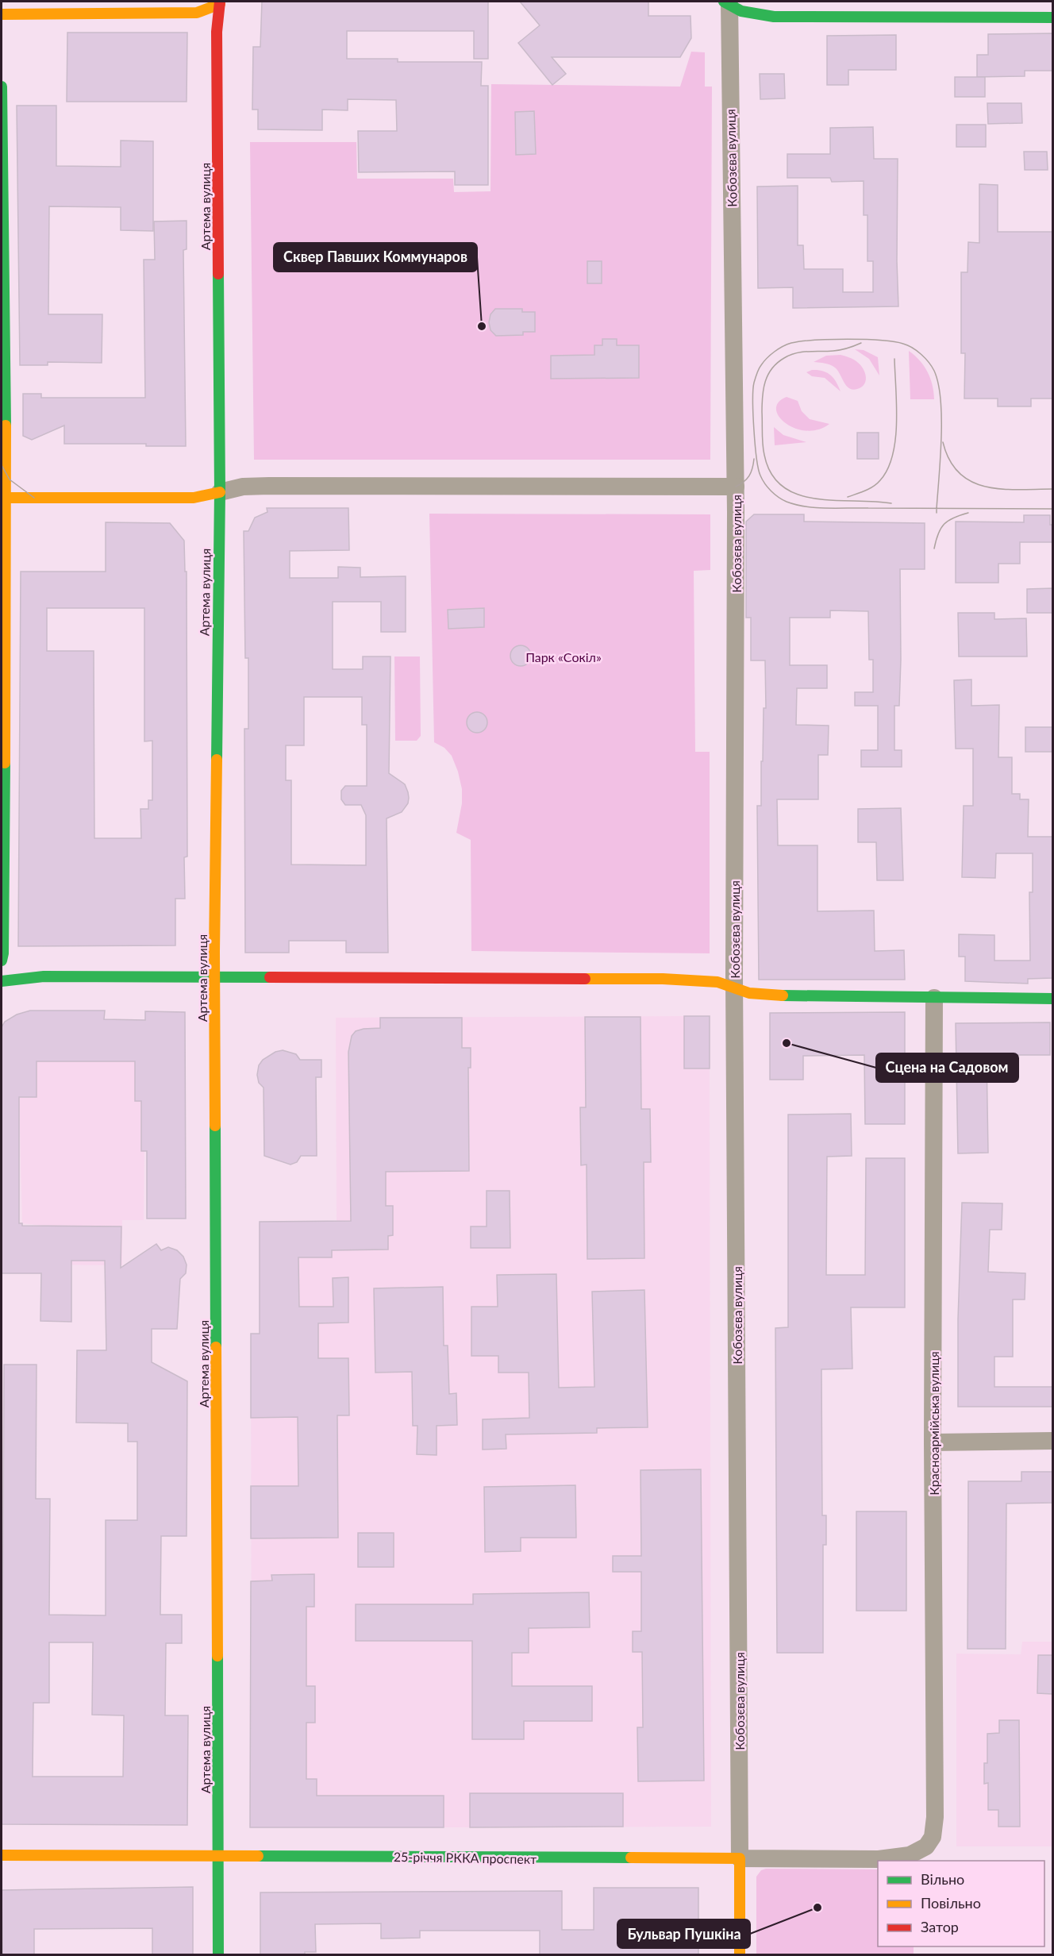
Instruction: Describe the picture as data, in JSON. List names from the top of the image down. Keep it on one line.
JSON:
{"streets":{"street":["Кобозєва вулиця","Артема вулиця","Красноармійська вулиця","25-річчя РККА проспект"]},"crossings":[["Кобозєва вулиця","25-річчя РККА проспект"],["Артема вулиця","25-річчя РККА проспект"],["Красноармійська вулиця","25-річчя РККА проспект"]],"parks":["Парк «Сокіл»"],"places":["Сквер Павших Коммунаров","Сцена на Садовом","Бульвар Пушкіна"],"legend":["Вільно","Повільно","Затор"]}
